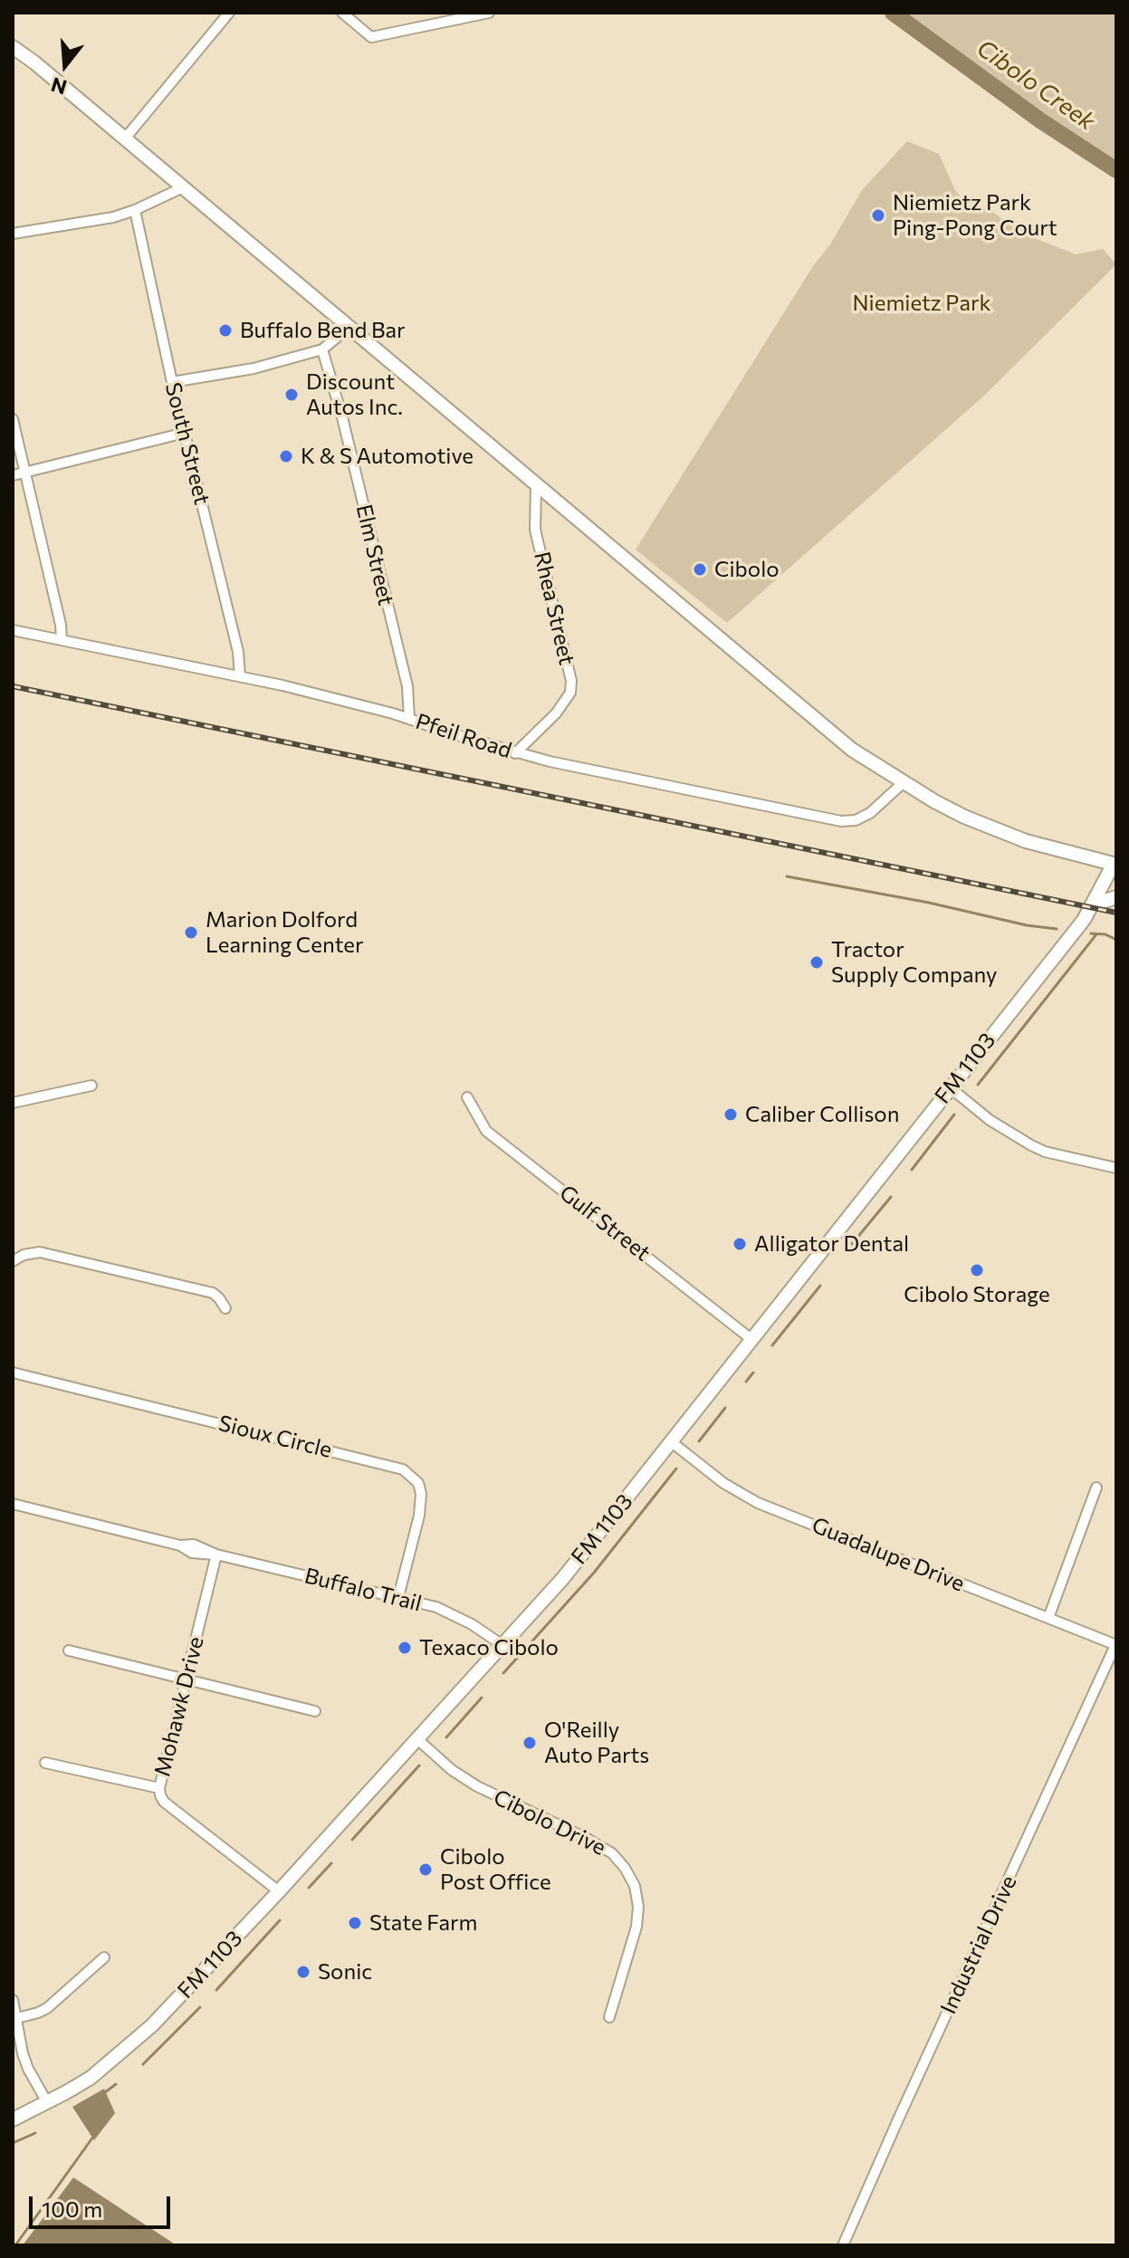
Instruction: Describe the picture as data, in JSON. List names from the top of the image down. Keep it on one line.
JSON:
{"streets":{"main road":["FM 1103"],"street":["South Street","Elm Street","Rhea Street","Pfeil Road","Gulf Street","Sioux Circle","Guadalupe Drive","Buffalo Trail","Mohawk Drive","Cibolo Drive","Industrial Drive"]},"crossings":[["South Street","Pfeil Road"],["Elm Street","Pfeil Road"],["Rhea Street","Pfeil Road"],["FM 1103","Gulf Street"],["FM 1103","Guadalupe Drive"],["FM 1103","Buffalo Trail"],["FM 1103","Mohawk Drive"],["FM 1103","Cibolo Drive"],["Sioux Circle","Buffalo Trail"],["Guadalupe Drive","Industrial Drive"],["Buffalo Trail","Mohawk Drive"]],"water":["Cibolo Creek"],"parks":["Niemietz Park"],"places":["Niemietz Park Ping-Pong Court","Buffalo Bend Bar","Discount Autos Inc.","K & S Automotive","Cibolo","Marion Dolford Learning Center","Tractor Supply Company","Caliber Collison","Alligator Dental","Cibolo Storage","Texaco Cibolo","O'Reilly Auto Parts","Cibolo Post Office","State Farm","Sonic"],"scale_bar":"100 m","north":"bottom"}
